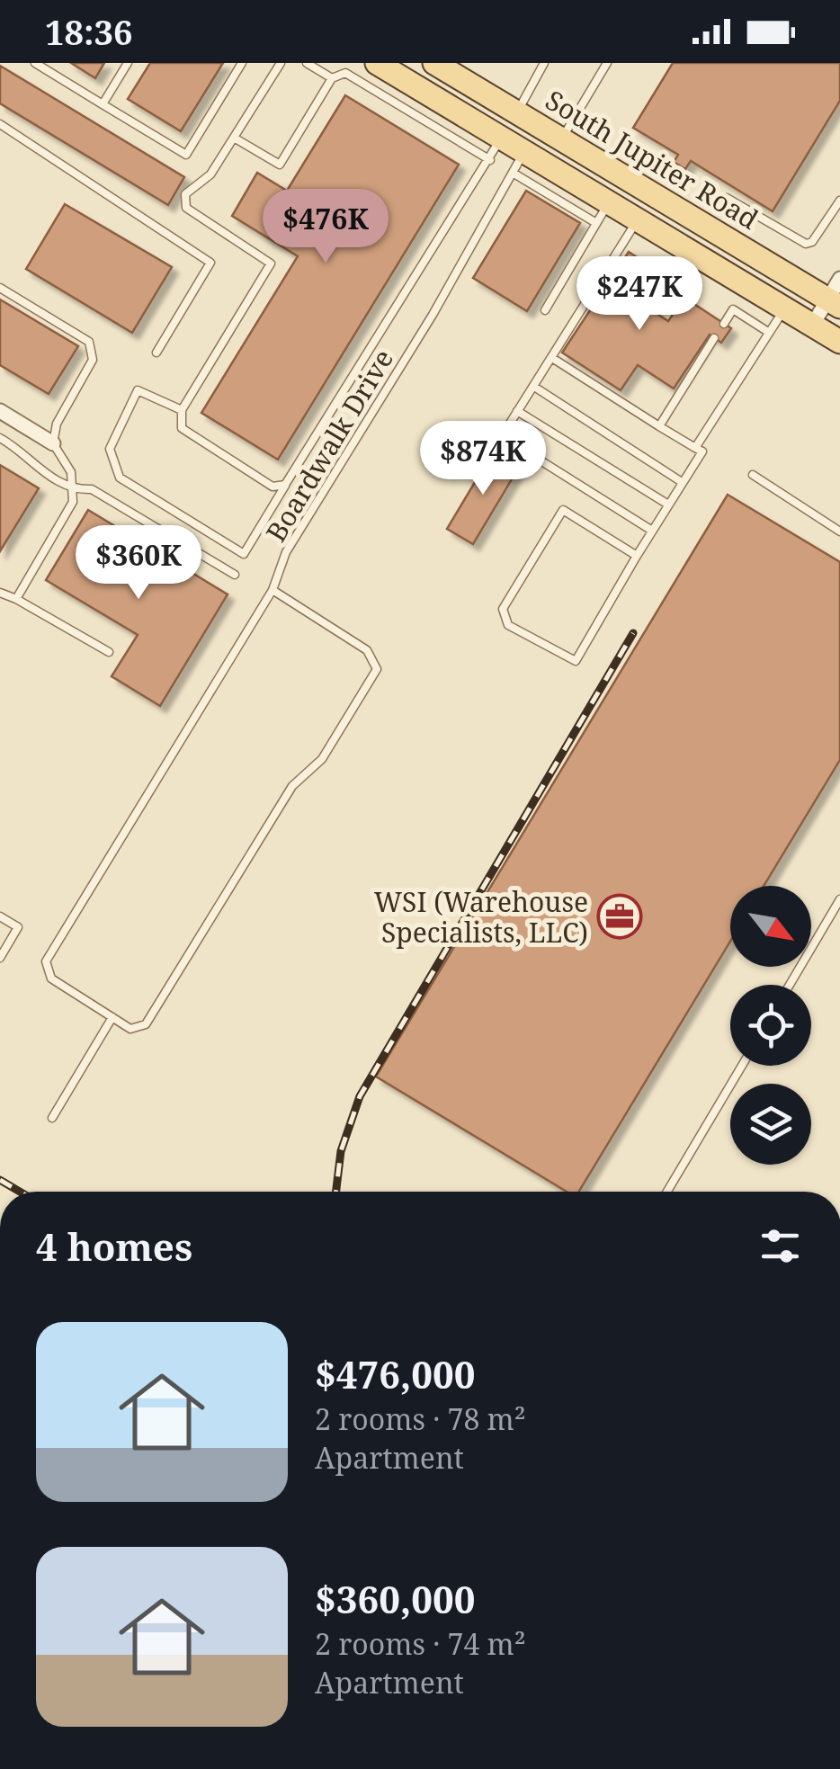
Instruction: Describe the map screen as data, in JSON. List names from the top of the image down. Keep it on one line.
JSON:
{"streets":{"main road":["South Jupiter Road"],"lane":["Boardwalk Drive"]},"places":{"office":["WSI (Warehouse Specialists, LLC)"]},"north":"bottom right","page":{"status":"18:36","price":["$476K","$247K","$874K","$360K"],"heading":"4 homes","list":[{"name":"$476,000","note":"2 rooms · 78 m² · Apartment"},{"name":"$360,000","note":"2 rooms · 74 m² · Apartment"}]}}
